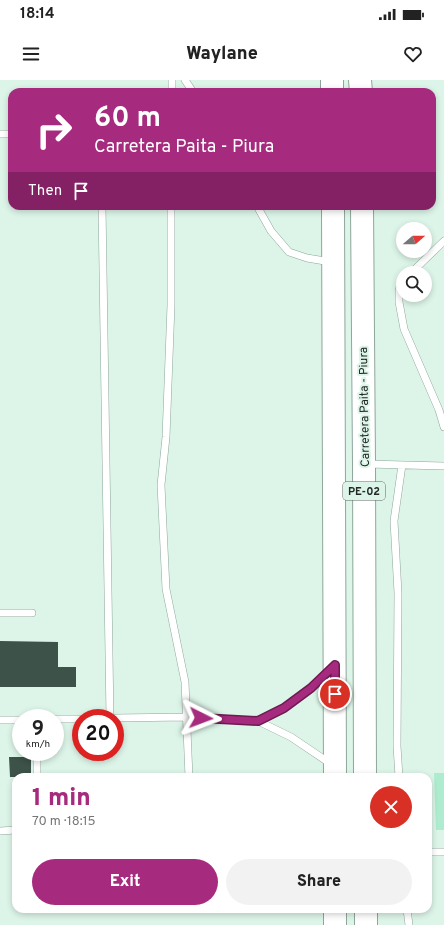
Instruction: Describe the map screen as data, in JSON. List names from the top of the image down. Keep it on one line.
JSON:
{"streets":{"highway":["Carretera Paita - Piura","PE-02"]},"north":"right","page":{"status":"18:14","header":"Waylane","turn":["60 m","Carretera Paita - Piura"],"then":"Then","speed":"9 km/h","limit":"20","heading":["1 min","70 m · 18:15"],"buttons":["Exit","Share"]}}
